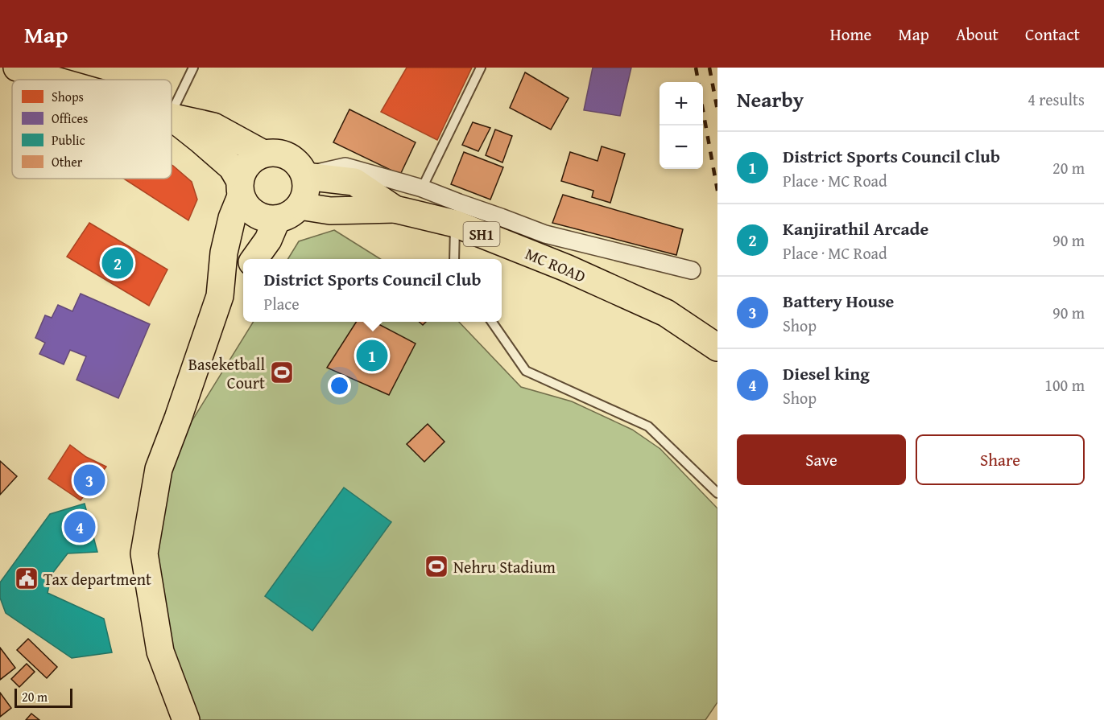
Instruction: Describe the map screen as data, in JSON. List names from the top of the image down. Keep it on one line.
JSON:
{"streets":{"main road":["SH1","MC ROAD"]},"places":{"sports":["Baseketball Court","Nehru Stadium"],"public building":["Tax department"]},"legend":["Shops","Offices","Public","Other"],"scale_bar":"20 m","page":{"header":"Map","nav":["Home","Map","About","Contact"],"heading":["Nearby","4 results"],"map_buttons":["+","−"],"list":[{"mark":"1","name":"District Sports Council Club","note":"Place · MC Road","value":"20 m"},{"mark":"2","name":"Kanjirathil Arcade","note":"Place · MC Road","value":"90 m"},{"mark":"3","name":"Battery House","note":"Shop","value":"90 m"},{"mark":"4","name":"Diesel king","note":"Shop","value":"100 m"}],"pins":["2","1","3","4"],"popup":["District Sports Council Club","Place"],"buttons":["Save","Share"],"scale":"20 m"}}
